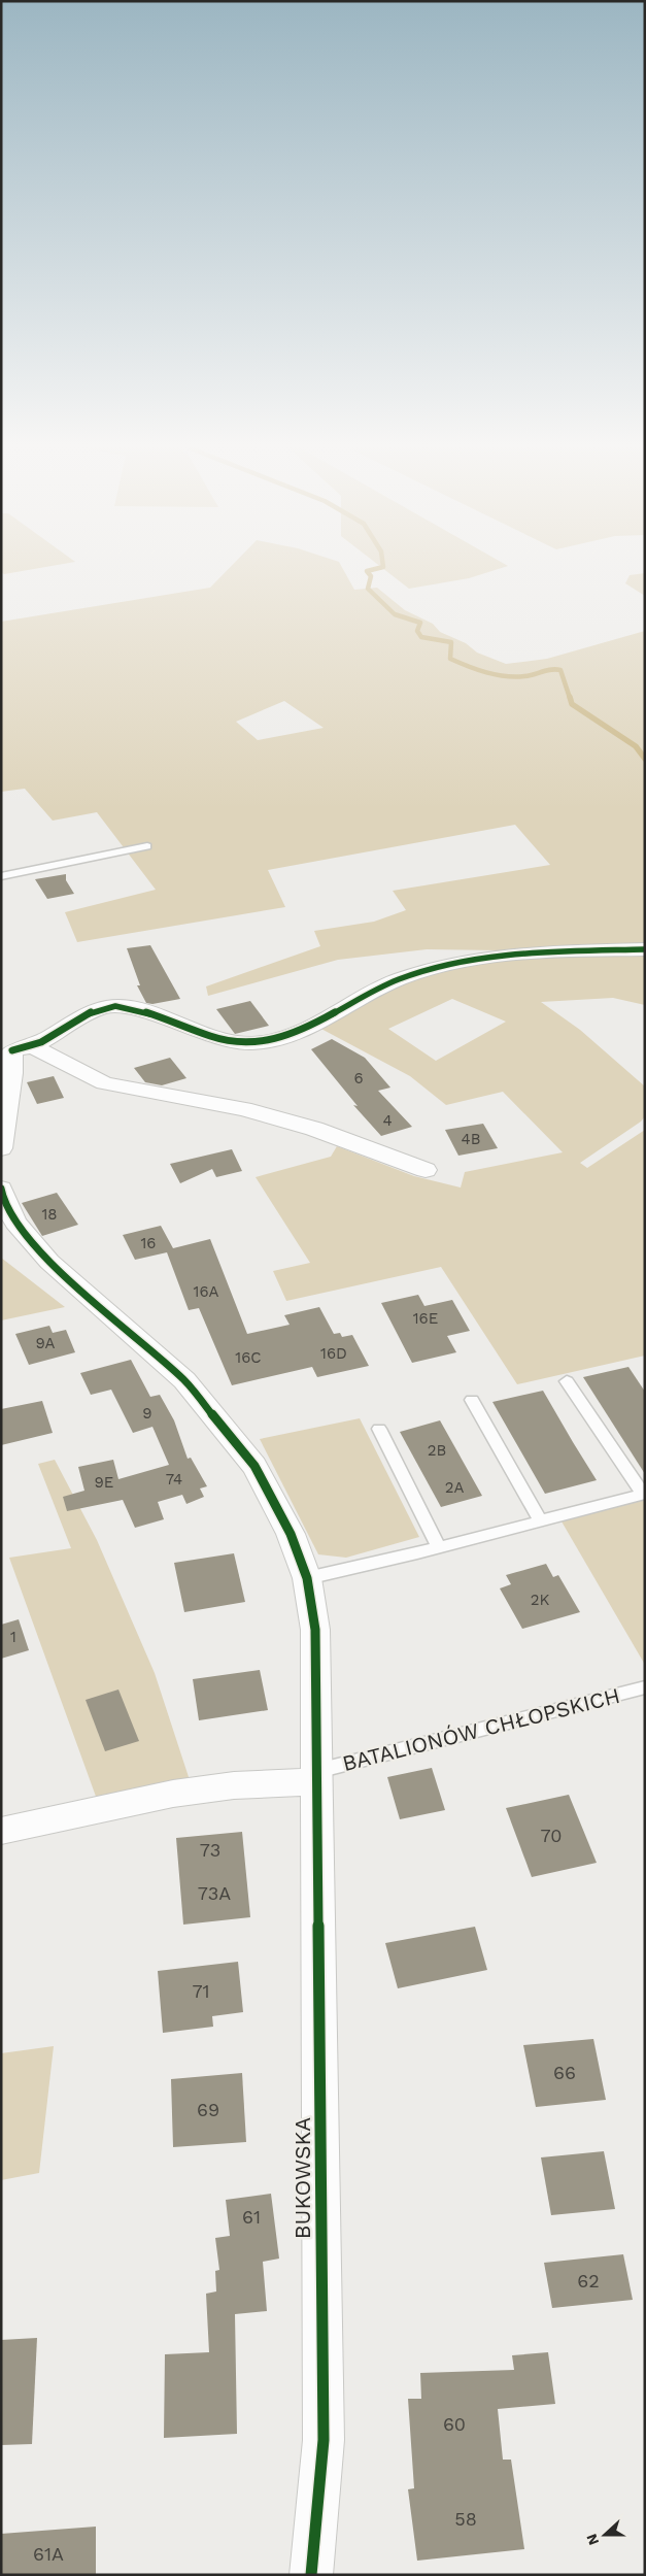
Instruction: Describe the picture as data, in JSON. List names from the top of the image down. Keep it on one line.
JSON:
{"streets":{"street":["BATALIONÓW CHŁOPSKICH","BUKOWSKA"]},"crossings":[["BATALIONÓW CHŁOPSKICH","BUKOWSKA"]],"house_numbers":["6","4","4B","18","16","16A","16E","9A","16D","16C","9","2B","74","9E","2A","2K","1","70","73","73A","71","66","69","61","62","60","58","61A"],"north":"left"}
